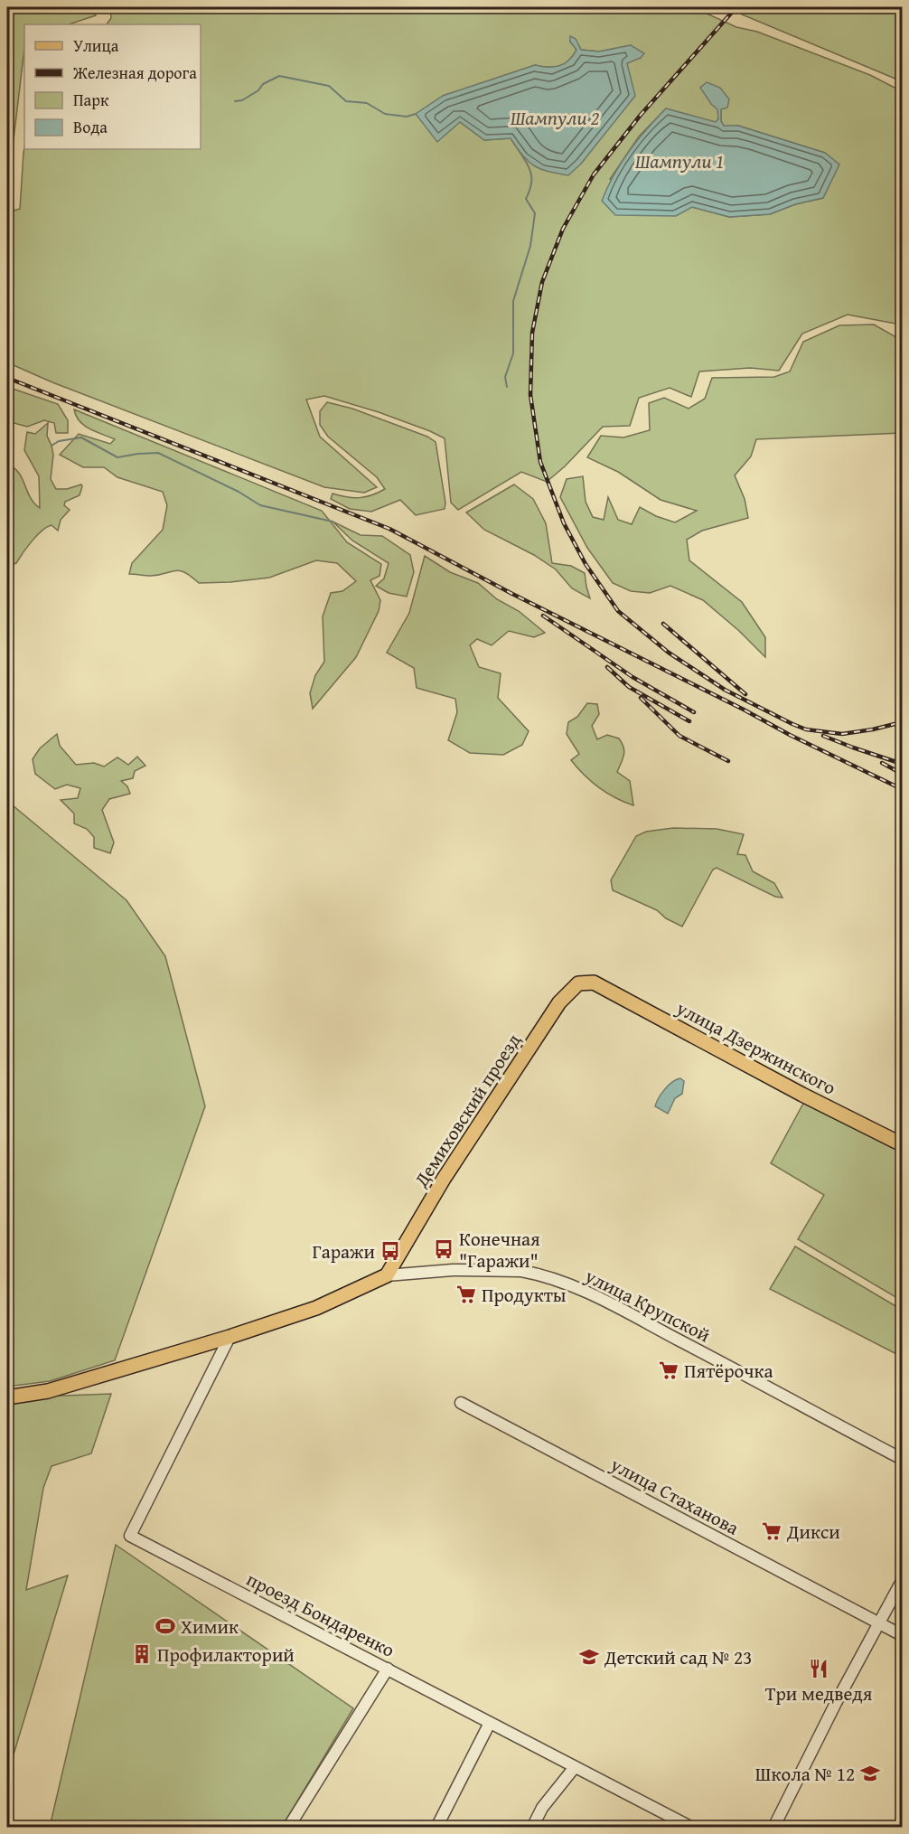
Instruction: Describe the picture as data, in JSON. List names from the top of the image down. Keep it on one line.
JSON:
{"streets":{"main road":["улица Дзержинского","Демиховский проезд"],"street":["улица Крупской","улица Стаханова","проезд Бондаренко"]},"crossings":[["улица Дзержинского","Демиховский проезд"],["Демиховский проезд","улица Крупской"]],"water":["Шампули 2","Шампули 1"],"places":{"bus stop":["Конечная \"Гаражи\"","Гаражи"],"supermarket":["Продукты","Пятёрочка","Дикси"],"sports":["Химик"],"building":["Профилакторий"],"school or university":["Детский сад № 23","Школа № 12"],"restaurant":["Три медведя"]},"legend":["Улица","Железная дорога","Парк","Вода"]}
